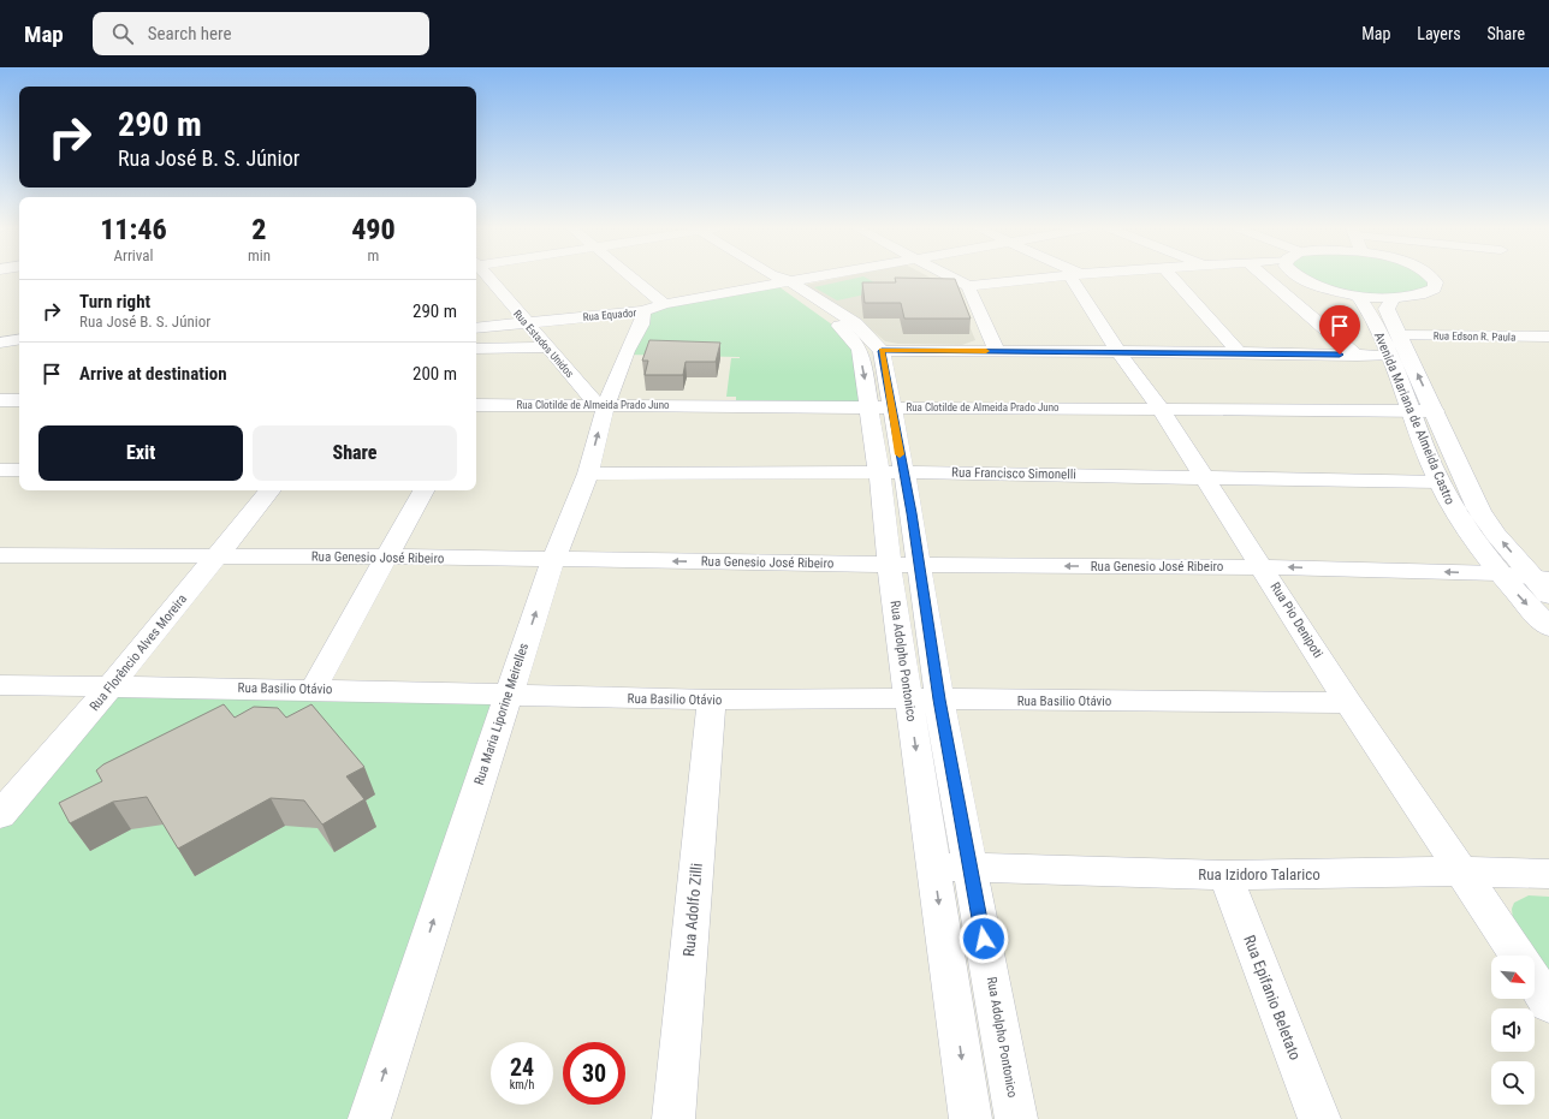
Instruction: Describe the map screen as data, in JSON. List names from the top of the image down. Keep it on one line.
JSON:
{"streets":{"main road":["Avenida Mariana de Almeida Castro"],"street":["Rua Equador","Rua Edson R. Paula","Rua Estados Unidos","Rua Clotilde de Almeida Prado Juno","Rua Francisco Simonelli","Rua Genesio José Ribeiro","Rua Pio Denipoti","Rua Florêncio Alves Moreira","Rua Adolpho Pontonico","Rua Basilio Otávio","Rua Maria Liporine Meirelles","Rua Izidoro Talarico","Rua Adolfo Zilli","Rua Epifanio Beletato"]},"crossings":[["Rua Equador","Rua Estados Unidos"],["Rua Equador","Rua Adolpho Pontonico"],["Rua Equador","Rua Maria Liporine Meirelles"],["Rua Edson R. Paula","Avenida Mariana de Almeida Castro"],["Rua Estados Unidos","Rua Clotilde de Almeida Prado Juno"],["Rua Estados Unidos","Rua Maria Liporine Meirelles"],["Rua Clotilde de Almeida Prado Juno","Avenida Mariana de Almeida Castro"],["Rua Clotilde de Almeida Prado Juno","Rua Pio Denipoti"],["Rua Clotilde de Almeida Prado Juno","Rua Adolpho Pontonico"],["Rua Clotilde de Almeida Prado Juno","Rua Maria Liporine Meirelles"],["Avenida Mariana de Almeida Castro","Rua Francisco Simonelli"],["Avenida Mariana de Almeida Castro","Rua Genesio José Ribeiro"],["Rua Francisco Simonelli","Rua Pio Denipoti"],["Rua Francisco Simonelli","Rua Adolpho Pontonico"],["Rua Francisco Simonelli","Rua Maria Liporine Meirelles"],["Rua Genesio José Ribeiro","Rua Pio Denipoti"],["Rua Genesio José Ribeiro","Rua Florêncio Alves Moreira"],["Rua Genesio José Ribeiro","Rua Adolpho Pontonico"],["Rua Genesio José Ribeiro","Rua Maria Liporine Meirelles"],["Rua Pio Denipoti","Rua Basilio Otávio"],["Rua Pio Denipoti","Rua Izidoro Talarico"],["Rua Florêncio Alves Moreira","Rua Basilio Otávio"],["Rua Adolpho Pontonico","Rua Basilio Otávio"],["Rua Adolpho Pontonico","Rua Izidoro Talarico"],["Rua Basilio Otávio","Rua Maria Liporine Meirelles"],["Rua Basilio Otávio","Rua Adolfo Zilli"],["Rua Izidoro Talarico","Rua Epifanio Beletato"]],"north":"bottom right","page":{"header":"Map","search":"Search here","nav":["Map","Layers","Share"],"turn":["290 m","Rua José B. S. Júnior"],"eta":["11:46","Arrival","2","min","490","m"],"list":[{"name":"Turn right","note":"Rua José B. S. Júnior","value":"290 m"},{"name":"Arrive at destination","value":"200 m"}],"buttons":["Exit","Share"],"speed":"24 km/h","limit":"30"}}
